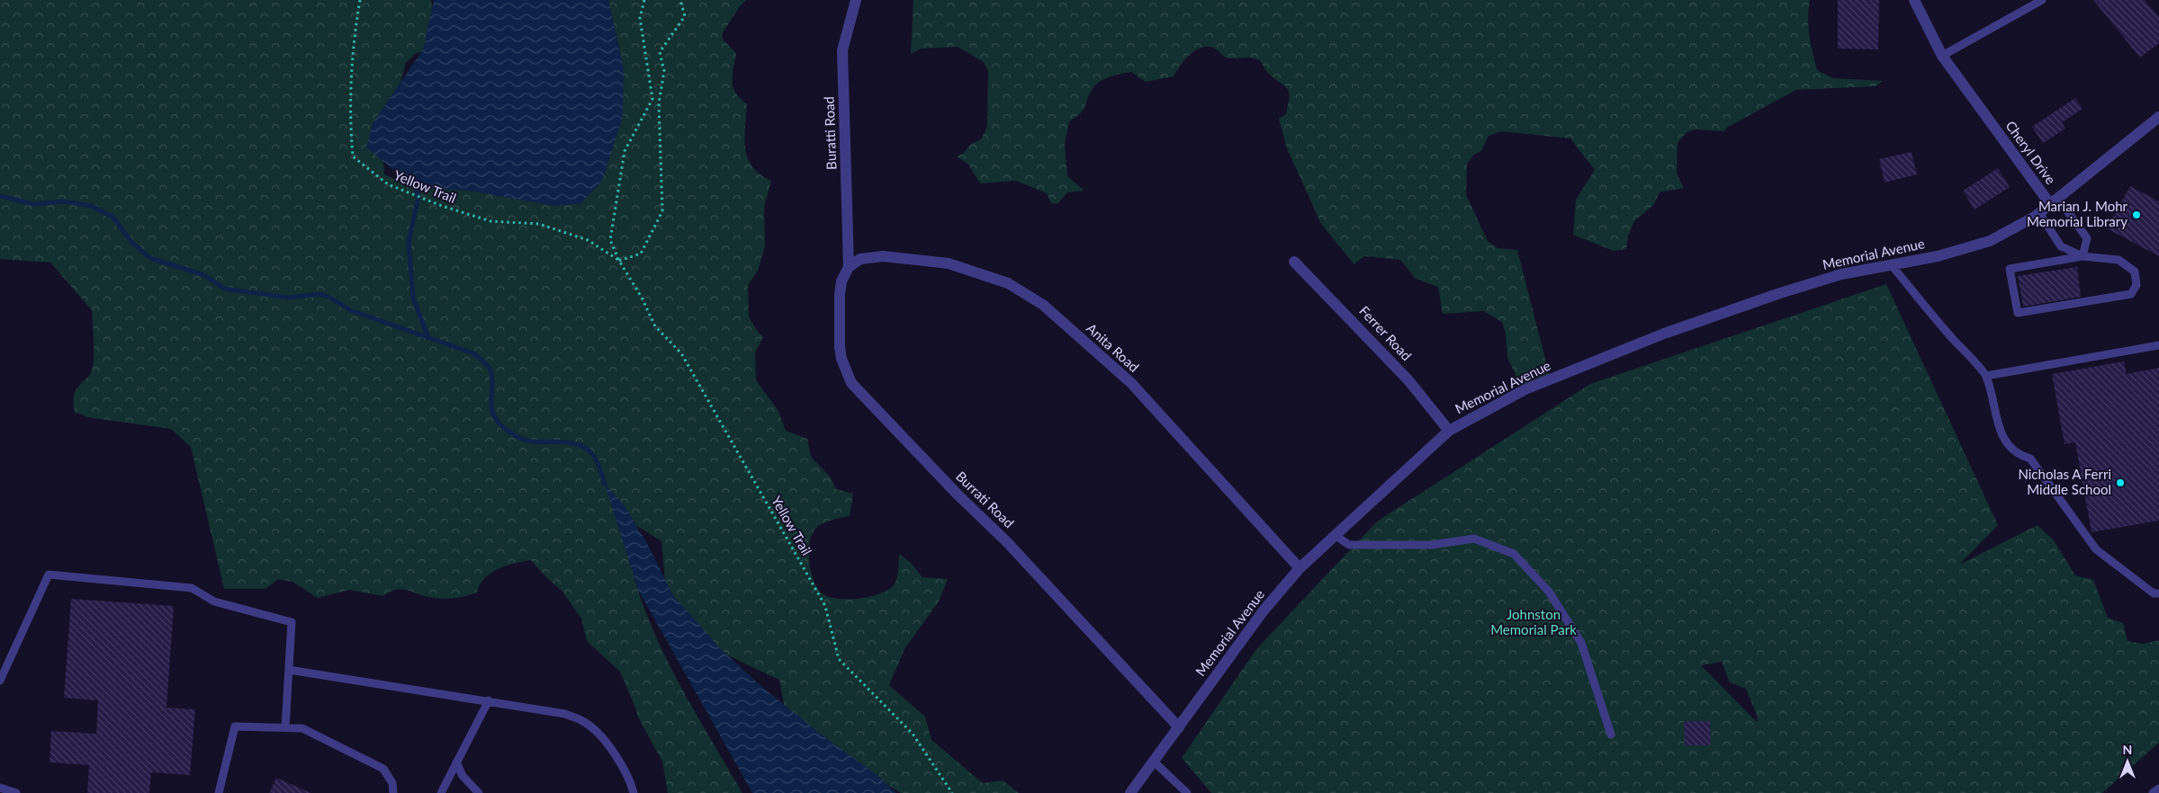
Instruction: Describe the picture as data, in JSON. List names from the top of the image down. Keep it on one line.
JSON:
{"streets":{"street":["Buratti Road","Cheryl Drive","Memorial Avenue","Ferrer Road","Anita Road","Burrati Road"],"path":["Yellow Trail"]},"crossings":[["Buratti Road","Anita Road"],["Buratti Road","Burrati Road"],["Cheryl Drive","Memorial Avenue"],["Memorial Avenue","Ferrer Road"],["Memorial Avenue","Anita Road"],["Memorial Avenue","Burrati Road"],["Anita Road","Burrati Road"]],"parks":["Johnston Memorial Park"],"places":["Marian J. Mohr Memorial Library","Nicholas A Ferri Middle School"],"north":"top"}
